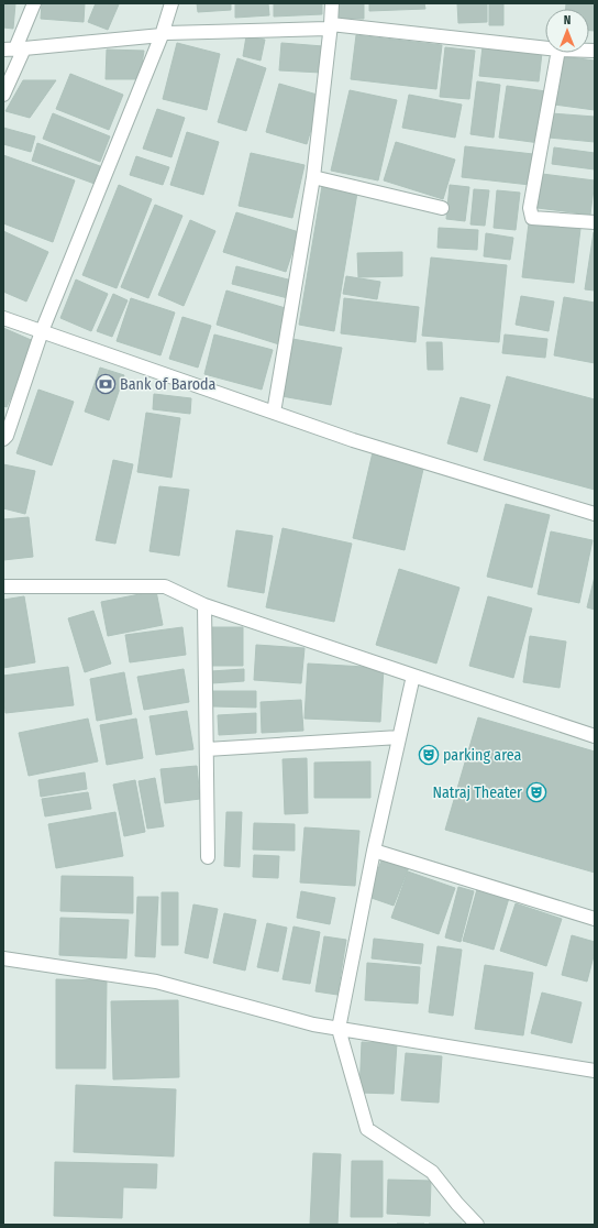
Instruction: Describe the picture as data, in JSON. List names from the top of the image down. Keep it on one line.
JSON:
{"places":{"bank":["Bank of Baroda"],"theatre":["parking area","Natraj Theater"]},"north":"top"}
